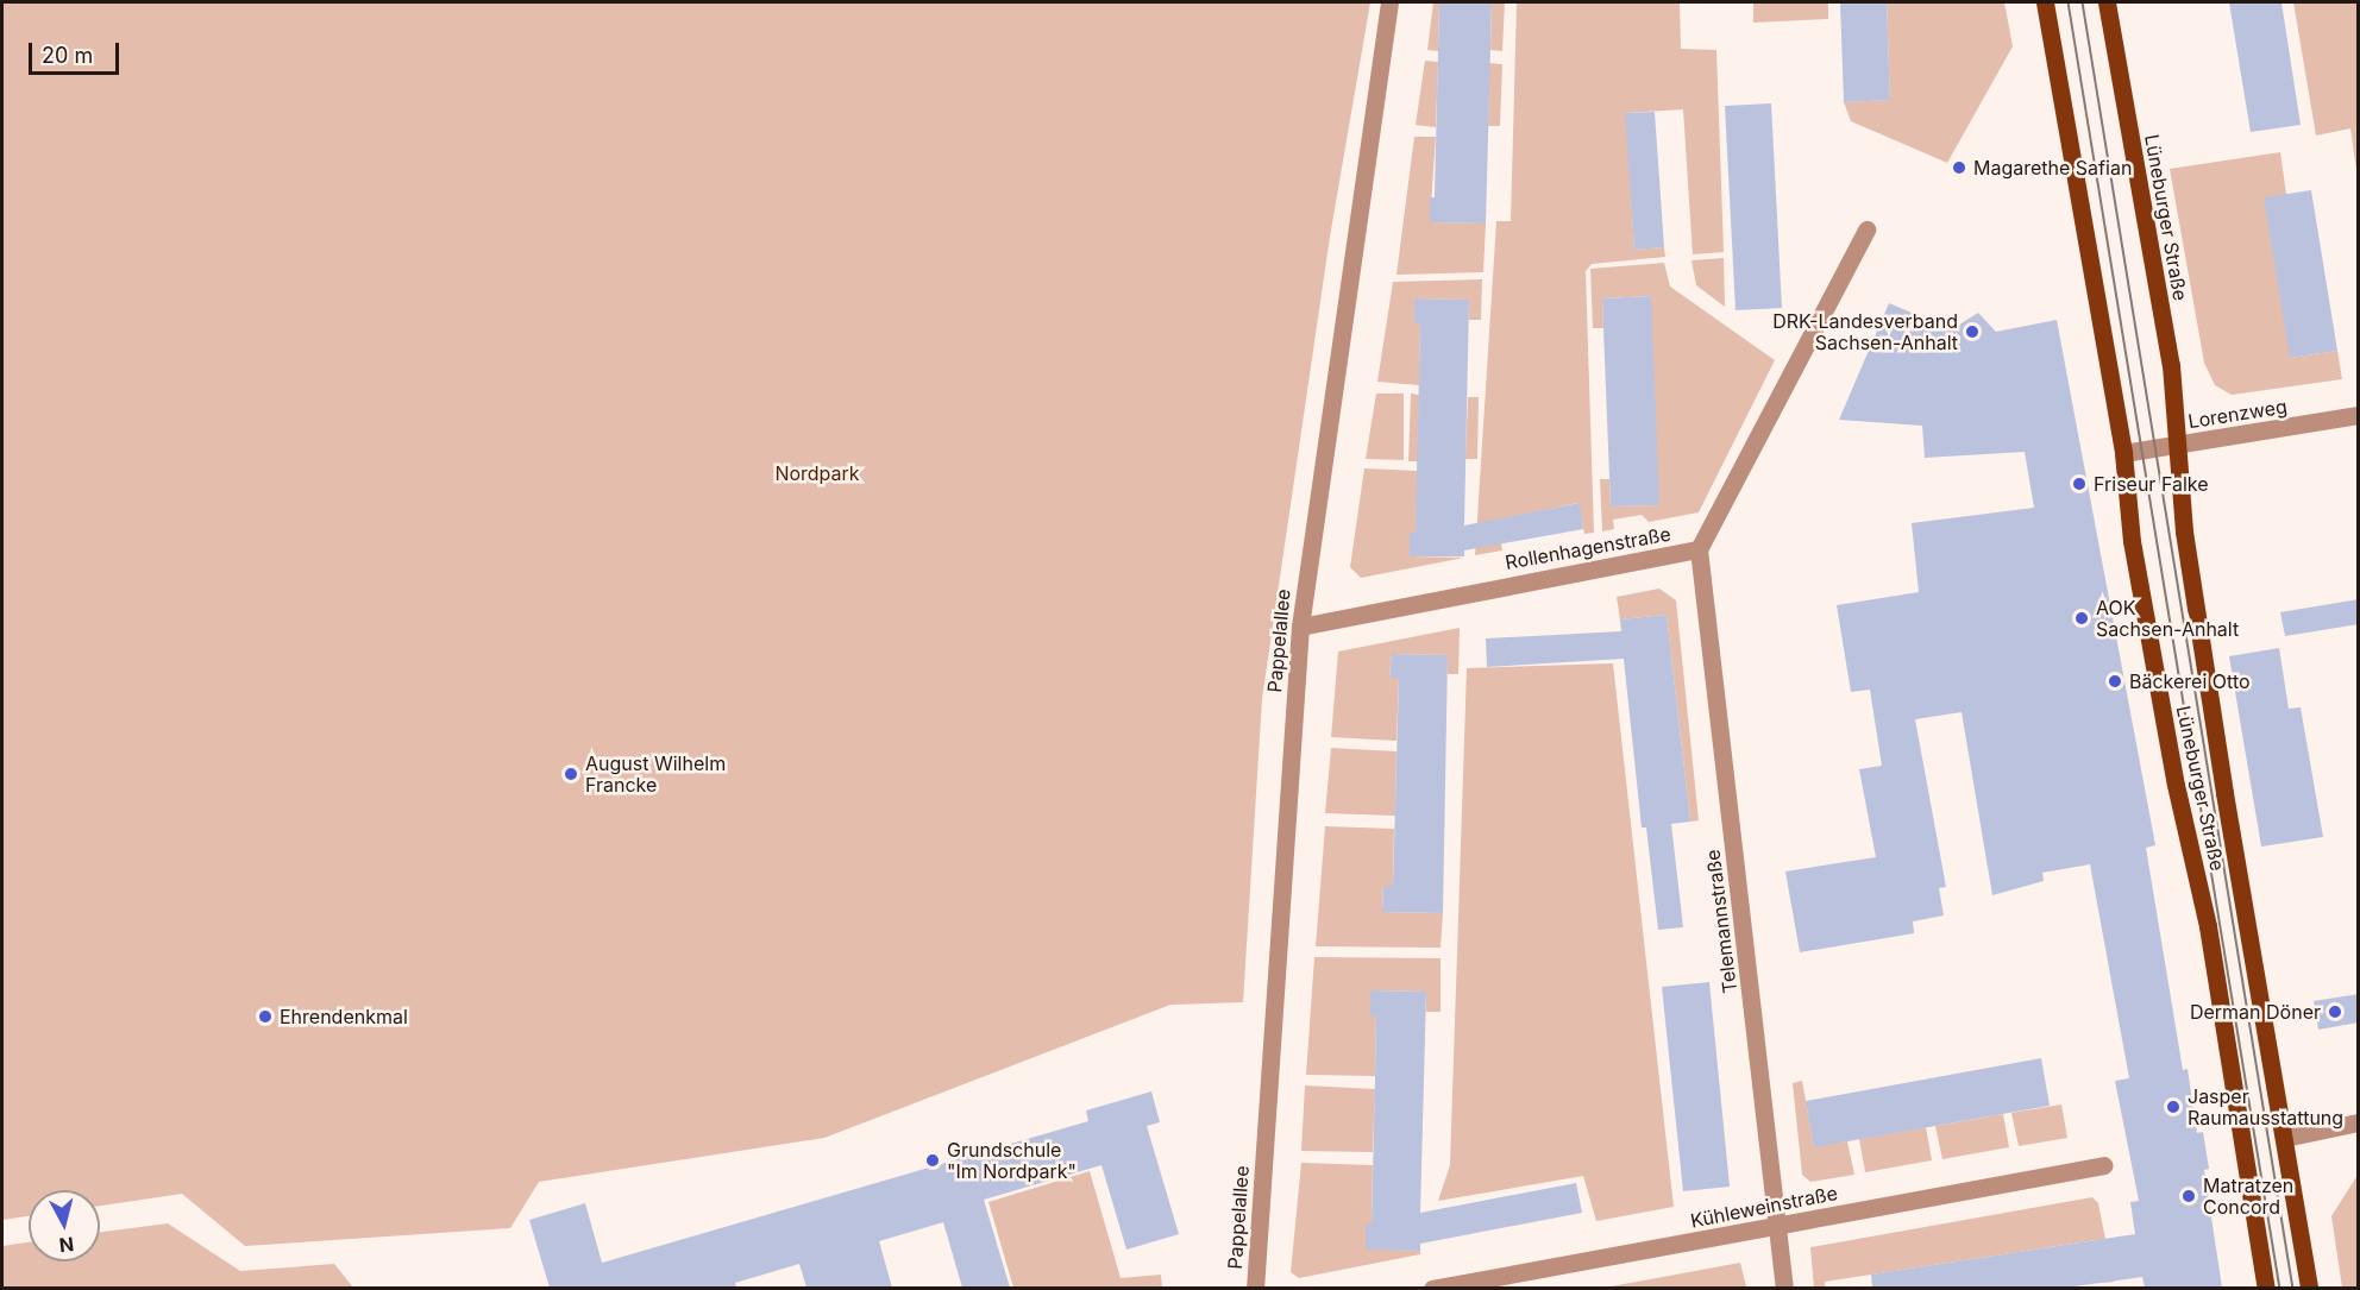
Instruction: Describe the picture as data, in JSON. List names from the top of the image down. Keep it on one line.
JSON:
{"streets":{"main road":["Lüneburger Straße"],"street":["Lorenzweg","Rollenhagenstraße","Pappelallee","Telemannstraße","Kühleweinstraße"]},"crossings":[["Lüneburger Straße","Lorenzweg"],["Rollenhagenstraße","Pappelallee"],["Rollenhagenstraße","Telemannstraße"],["Telemannstraße","Kühleweinstraße"]],"parks":["Nordpark"],"places":["Magarethe Safian","DRK-Landesverband Sachsen-Anhalt","Friseur Falke","AOK Sachsen-Anhalt","Bäckerei Otto","August Wilhelm Francke","Derman Döner","Ehrendenkmal","Jasper Raumausstattung","Grundschule \"Im Nordpark\"","Matratzen Concord"],"scale_bar":"20 m","north":"bottom"}
